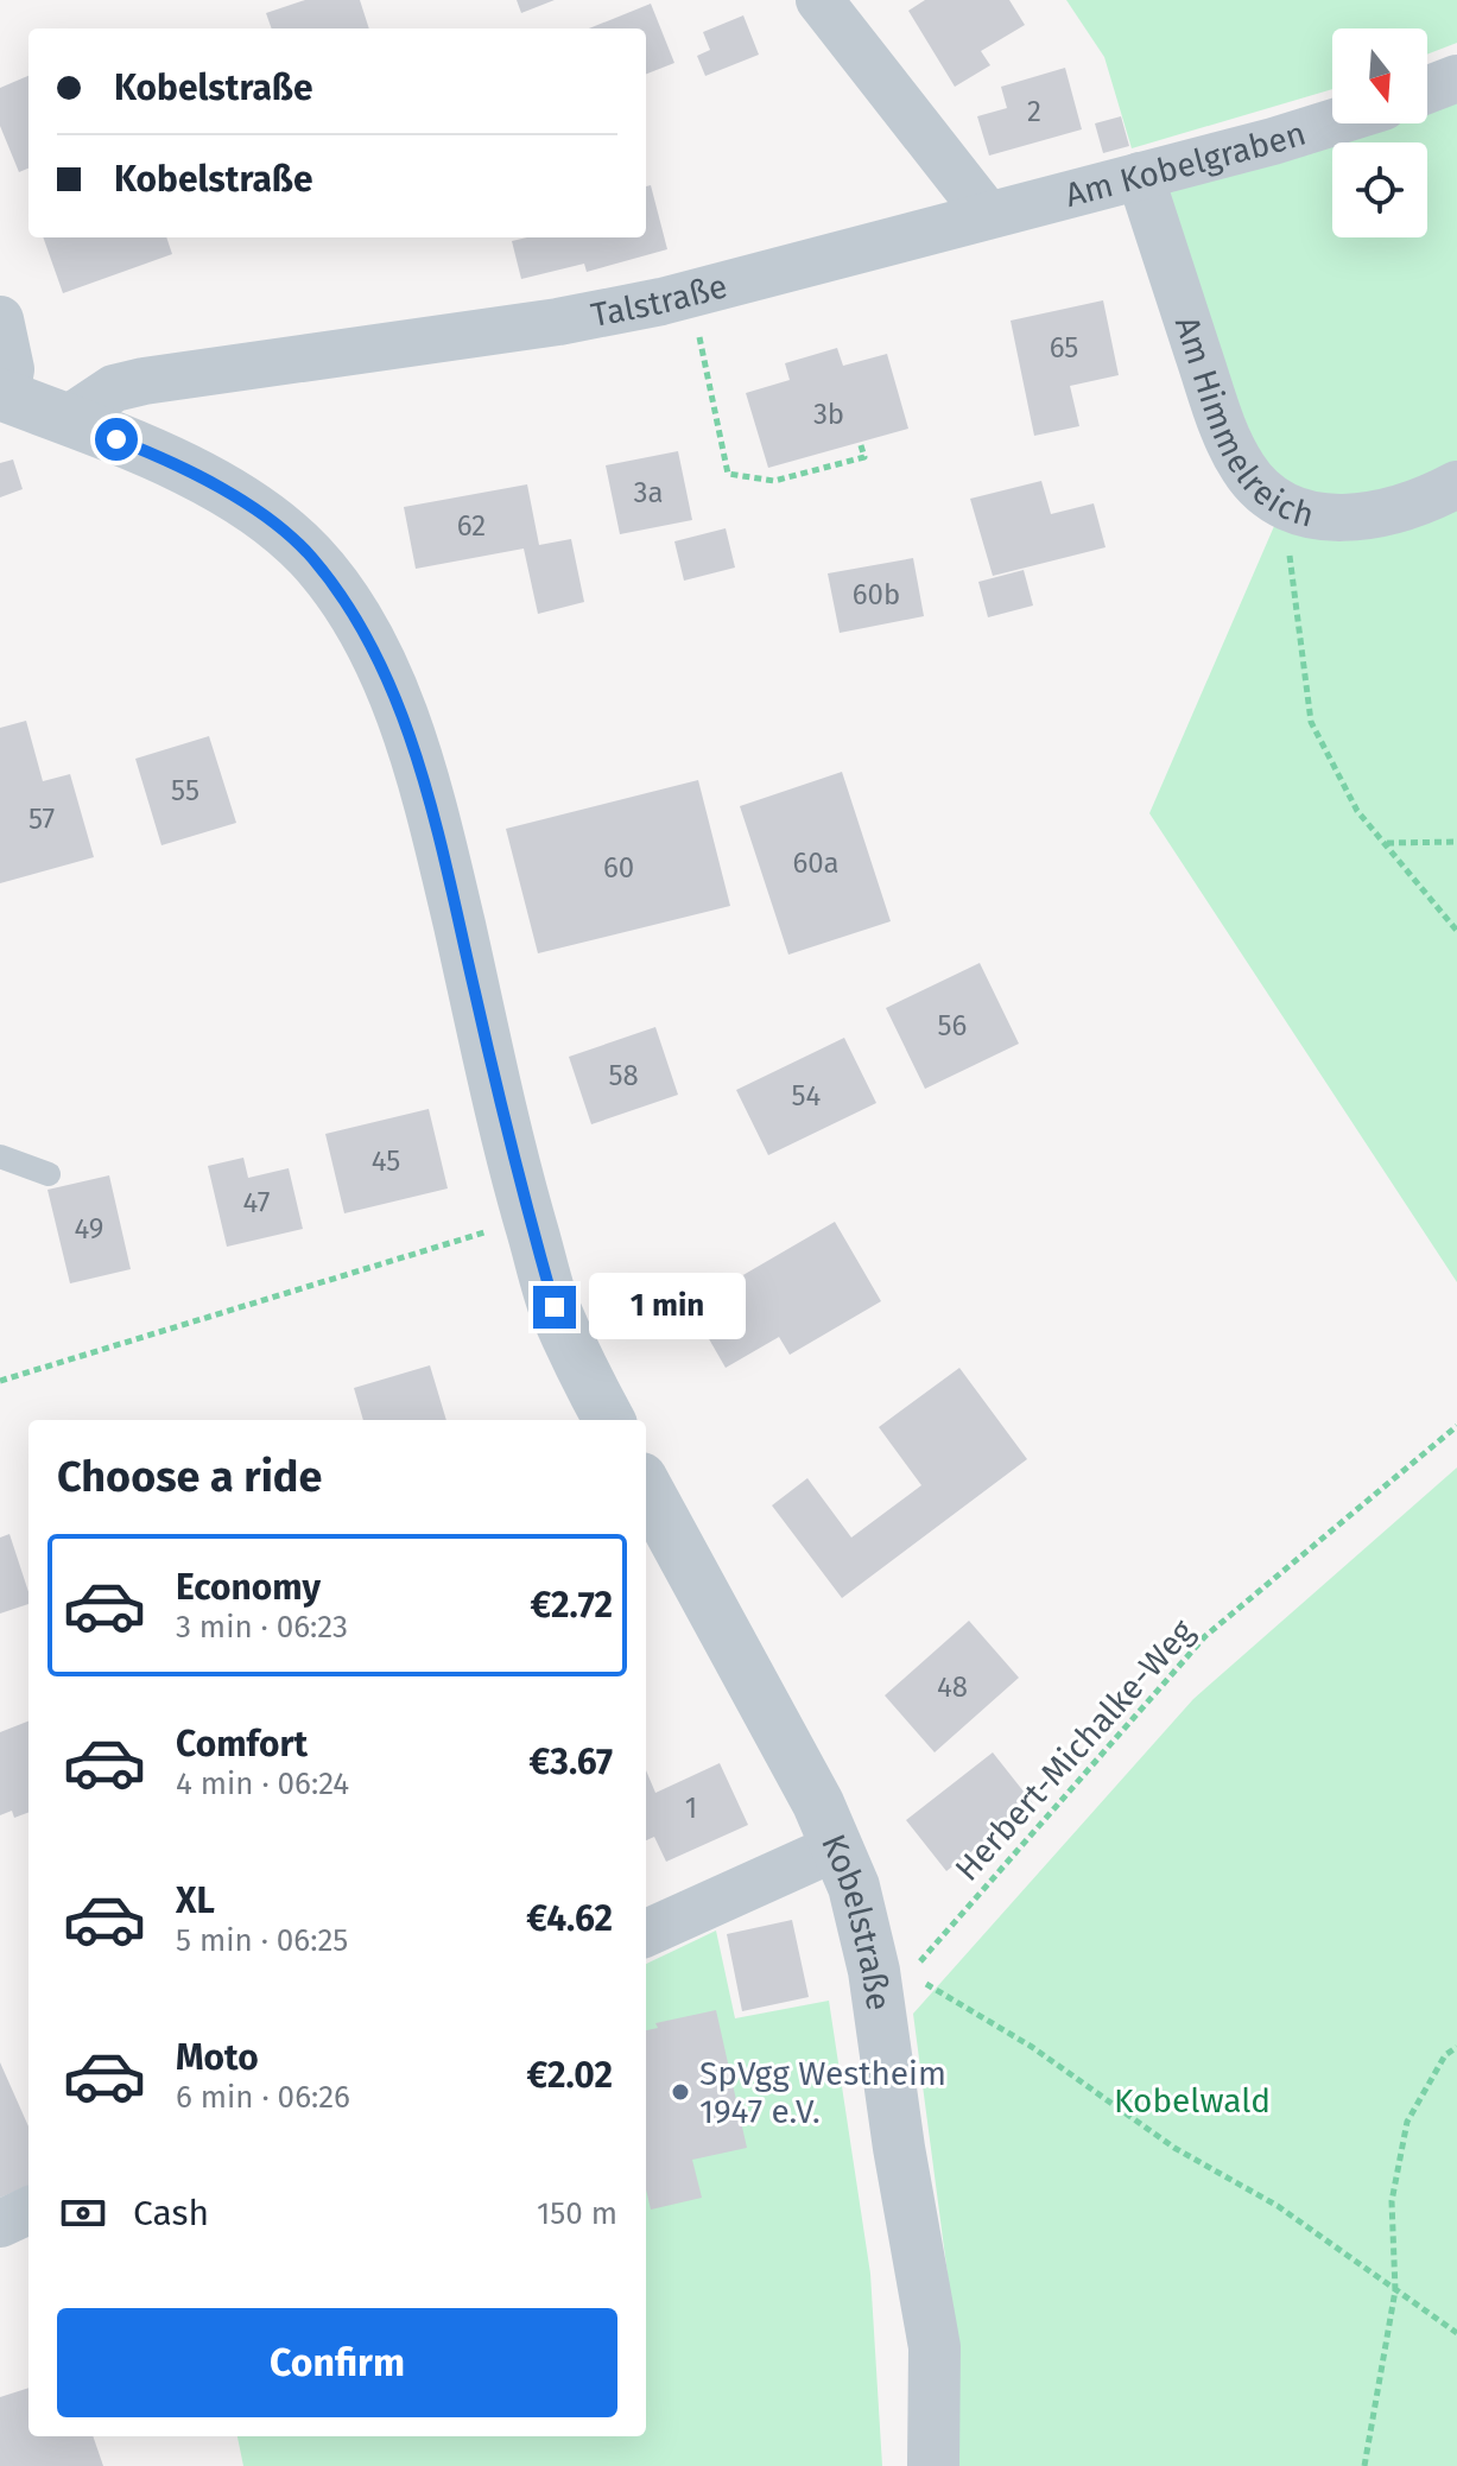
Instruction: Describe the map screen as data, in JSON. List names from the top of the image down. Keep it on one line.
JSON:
{"streets":{"street":["Am Kobelgraben","Talstraße","Am Himmelreich","Kobelstraße"],"path":["Herbert-Michalke-Weg"]},"crossings":[["Am Kobelgraben","Talstraße"],["Am Kobelgraben","Am Himmelreich"],["Herbert-Michalke-Weg","Kobelstraße"]],"parks":["Kobelwald"],"places":["SpVgg Westheim 1947 e.V."],"house_numbers":["2","65","3b","3a","62","60b","55","57","60a","60","56","58","54","45","47","49","48","1"],"north":"bottom","page":{"banner":["Kobelstraße","Kobelstraße"],"bubble":"1 min","heading":"Choose a ride","list":[{"name":"Economy","note":"3 min · 06:23","value":"€2.72"},{"name":"Comfort","note":"4 min · 06:24","value":"€3.67"},{"name":"XL","note":"5 min · 06:25","value":"€4.62"},{"name":"Moto","note":"6 min · 06:26","value":"€2.02"}],"pay":["Cash","150 m"],"buttons":"Confirm"}}
